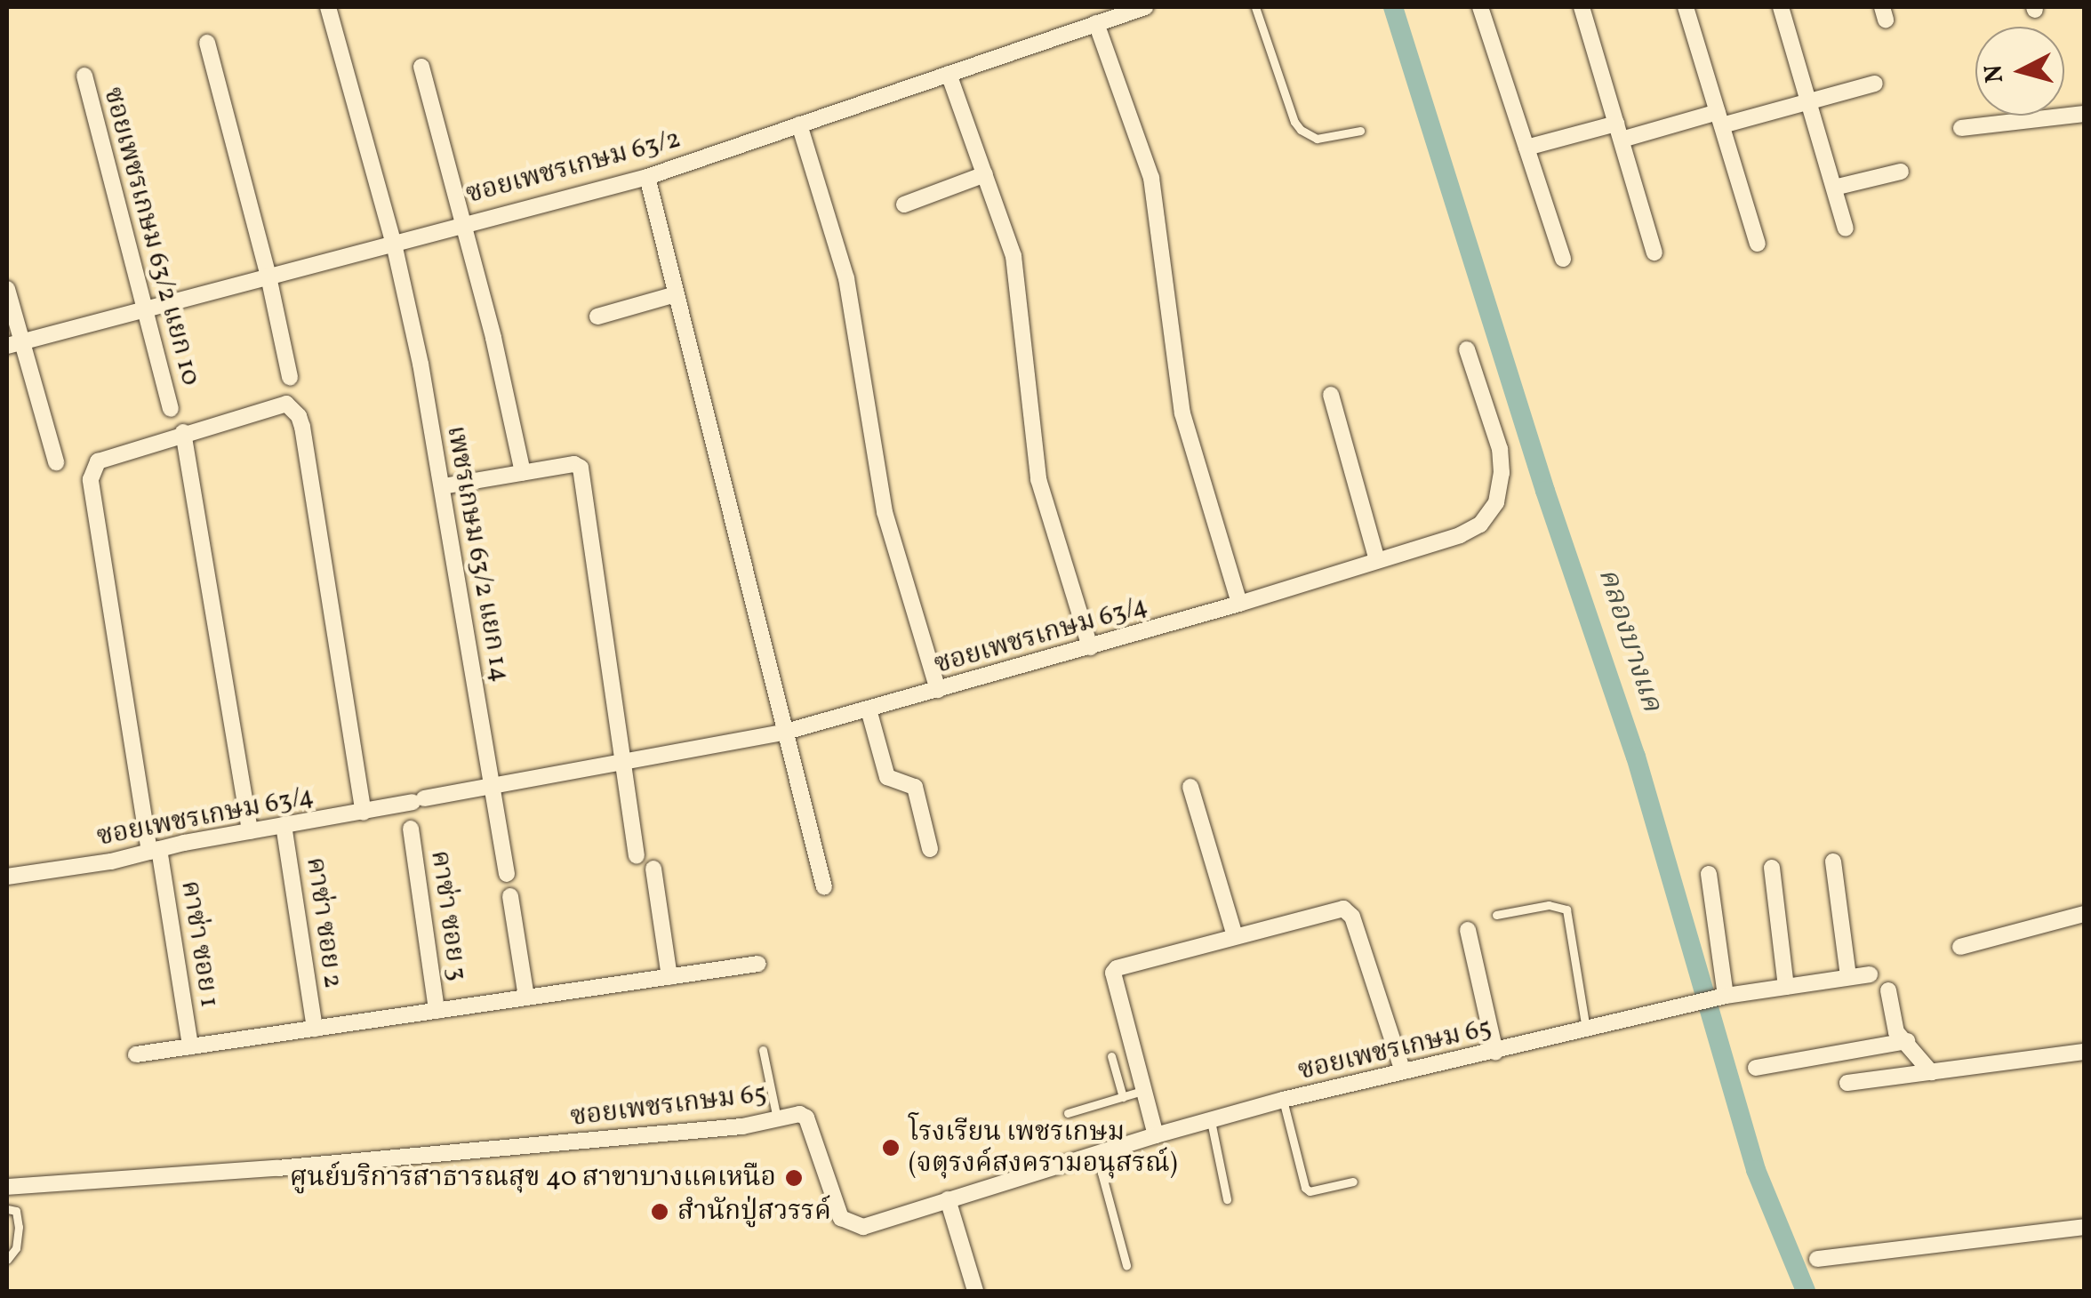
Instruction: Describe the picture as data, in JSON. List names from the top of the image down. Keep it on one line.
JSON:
{"streets":{"street":["ซอยเพชรเกษม 63/2","ซอยเพชรเกษม 63/2 แยก 10","เพชรเกษม 63/2 แยก 14","ซอยเพชรเกษม 63/4","คาซ่า ซอย 3","คาซ่า ซอย 2","คาซ่า ซอย 1","ซอยเพชรเกษม 65"]},"crossings":[["ซอยเพชรเกษม 63/2","ซอยเพชรเกษม 63/2 แยก 10"],["ซอยเพชรเกษม 63/2","เพชรเกษม 63/2 แยก 14"],["เพชรเกษม 63/2 แยก 14","ซอยเพชรเกษม 63/4"],["ซอยเพชรเกษม 63/4","คาซ่า ซอย 2"],["ซอยเพชรเกษม 63/4","คาซ่า ซอย 1"]],"water":["คลองบางแค"],"places":["โรงเรียน เพชรเกษม (จตุรงค์สงครามอนุสรณ์)","ศูนย์บริการสาธารณสุข 40 สาขาบางแคเหนือ","สำนักปู่สวรรค์"],"north":"left"}
